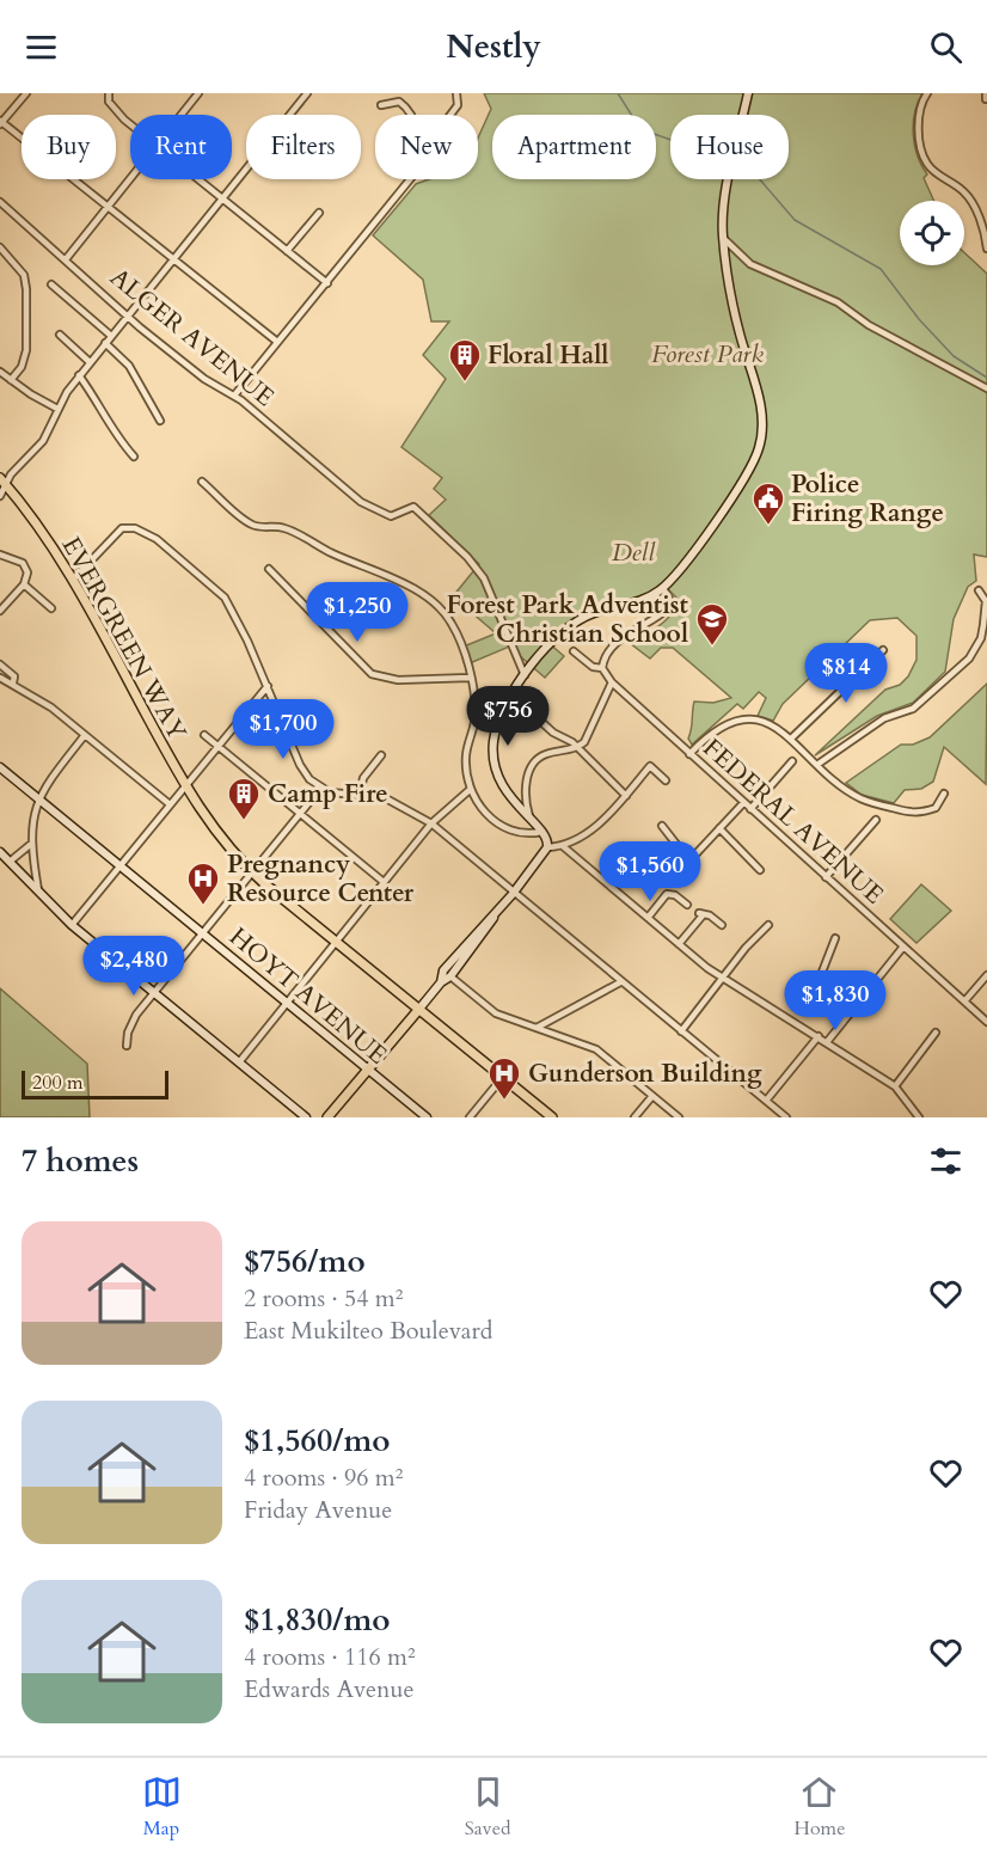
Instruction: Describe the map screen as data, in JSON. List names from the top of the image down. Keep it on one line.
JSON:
{"streets":{"main road":["EVERGREEN WAY","HOYT AVENUE"],"street":["ALGER AVENUE","FEDERAL AVENUE"]},"parks":["Forest Park","Dell"],"places":{"building":["Floral Hall","Camp Fire"],"public building":["Police Firing Range"],"school or university":["Forest Park Adventist Christian School"],"hospital":["Pregnancy Resource Center","Gunderson Building"]},"scale_bar":"200 m","page":{"header":"Nestly","chip":["Buy","Rent","Filters","New","Apartment","House"],"price":["$1,250","$814","$756","$1,700","$1,560","$2,480","$1,830"],"scale":"200 m","heading":"7 homes","list":[{"name":"$756/mo","note":"2 rooms · 54 m² · East Mukilteo Boulevard"},{"name":"$1,560/mo","note":"4 rooms · 96 m² · Friday Avenue"},{"name":"$1,830/mo","note":"4 rooms · 116 m² · Edwards Avenue"}],"tabs":["Map","Saved","Home"]}}
